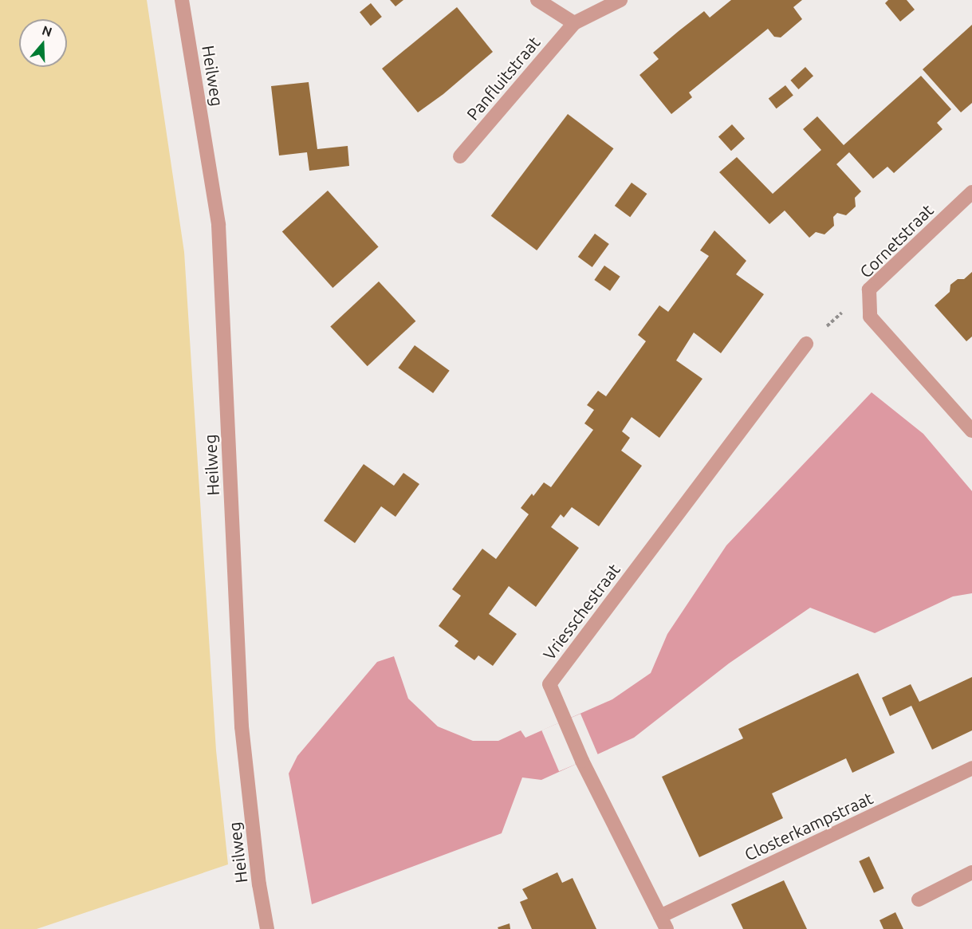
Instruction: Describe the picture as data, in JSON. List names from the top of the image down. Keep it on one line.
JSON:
{"streets":{"street":["Heilweg","Panfluitstraat","Cornetstraat","Vriesschestraat","Closterkampstraat"]},"crossings":[["Vriesschestraat","Closterkampstraat"]],"north":"top"}
